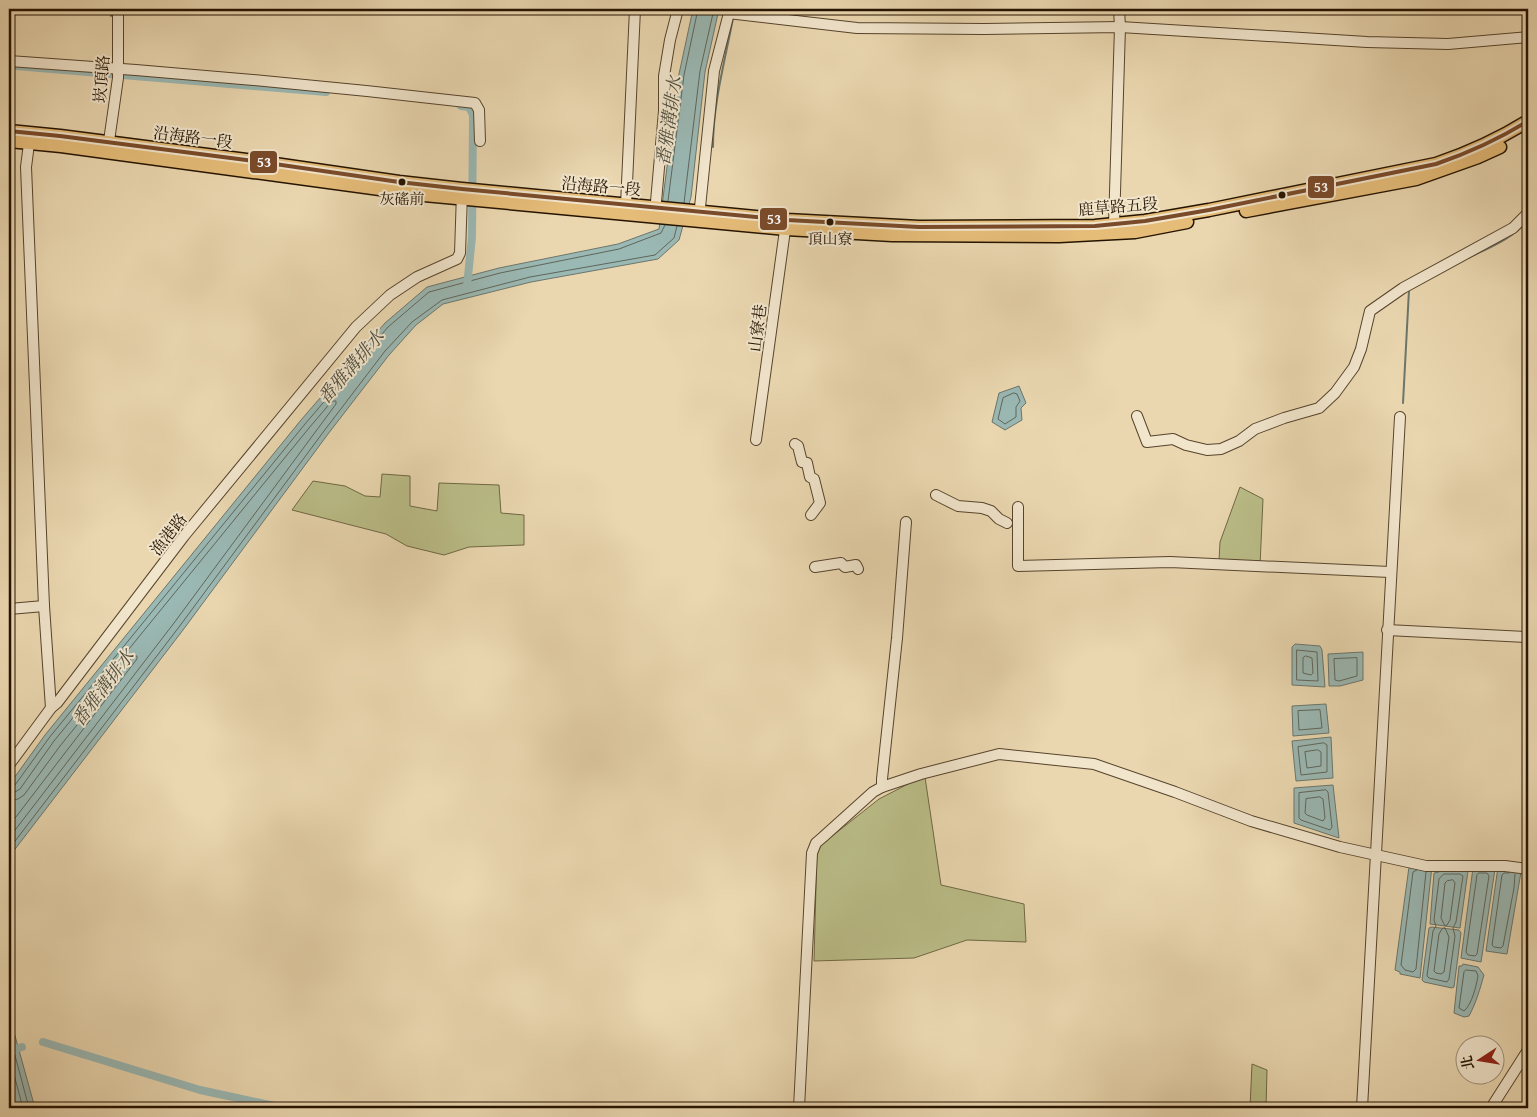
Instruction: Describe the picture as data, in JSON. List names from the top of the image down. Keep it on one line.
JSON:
{"streets":{"main road":["沿海路一段","鹿草路五段"],"street":["崁頂路","山寮巷","漁港路"]},"crossings":[["崁頂路","沿海路一段"],["沿海路一段","鹿草路五段"],["沿海路一段","漁港路"],["鹿草路五段","山寮巷"]],"water":["番雅溝排水"],"places":["灰磘前","頂山寮"],"lines":["transit line 53"],"north":"left"}
